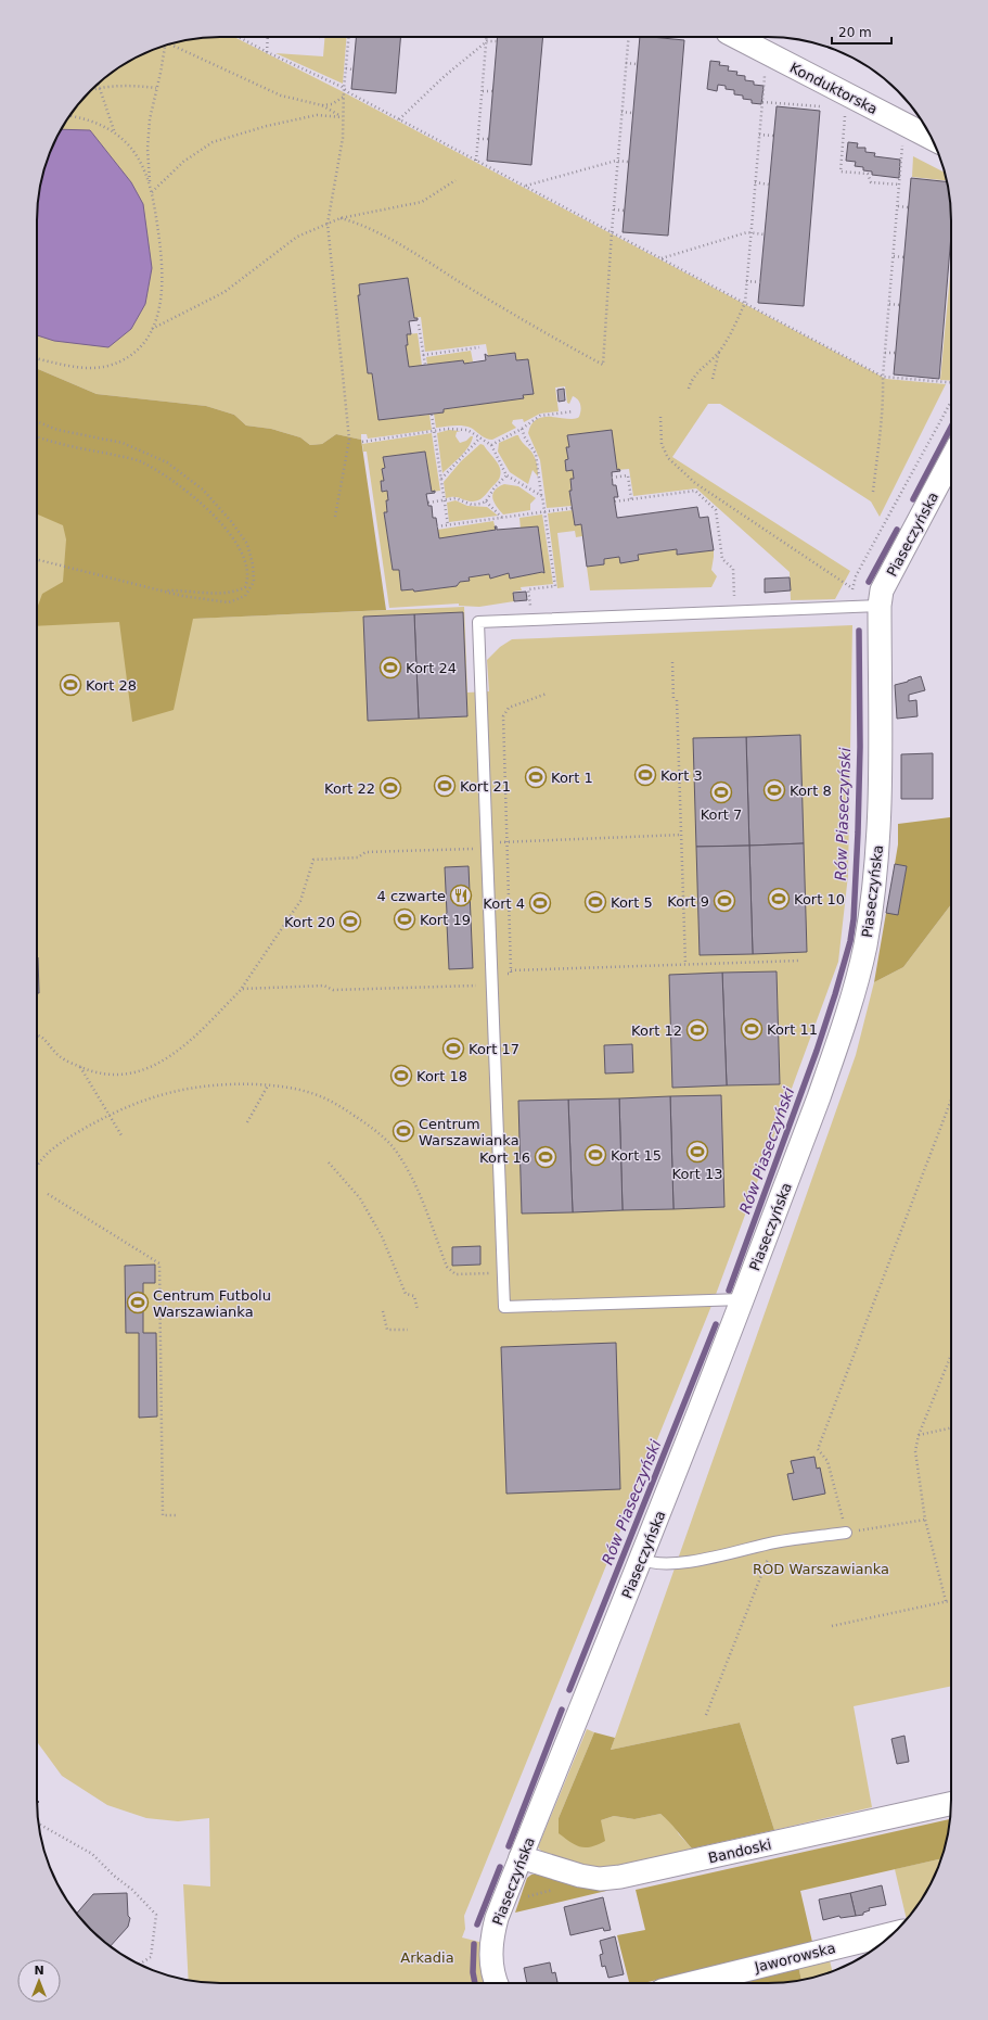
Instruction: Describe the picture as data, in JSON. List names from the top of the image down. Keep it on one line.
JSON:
{"streets":{"street":["Konduktorska","Piaseczyńska","Bandoski","Jaworowska"]},"crossings":[["Piaseczyńska","Bandoski"]],"water":["Rów Piaseczyński"],"parks":["ROD Warszawianka","Arkadia"],"places":{"sports":["Kort 24","Kort 28","Kort 3","Kort 1","Kort 21","Kort 22","Kort 8","Kort 7","Kort 10","Kort 9","Kort 5","Kort 4","Kort 19","Kort 20","Kort 11","Kort 12","Kort 17","Kort 18","Centrum Warszawianka","Kort 13","Kort 15","Kort 16","Centrum Futbolu Warszawianka"],"restaurant":["4 czwarte"]},"scale_bar":"20 m","north":"top"}
